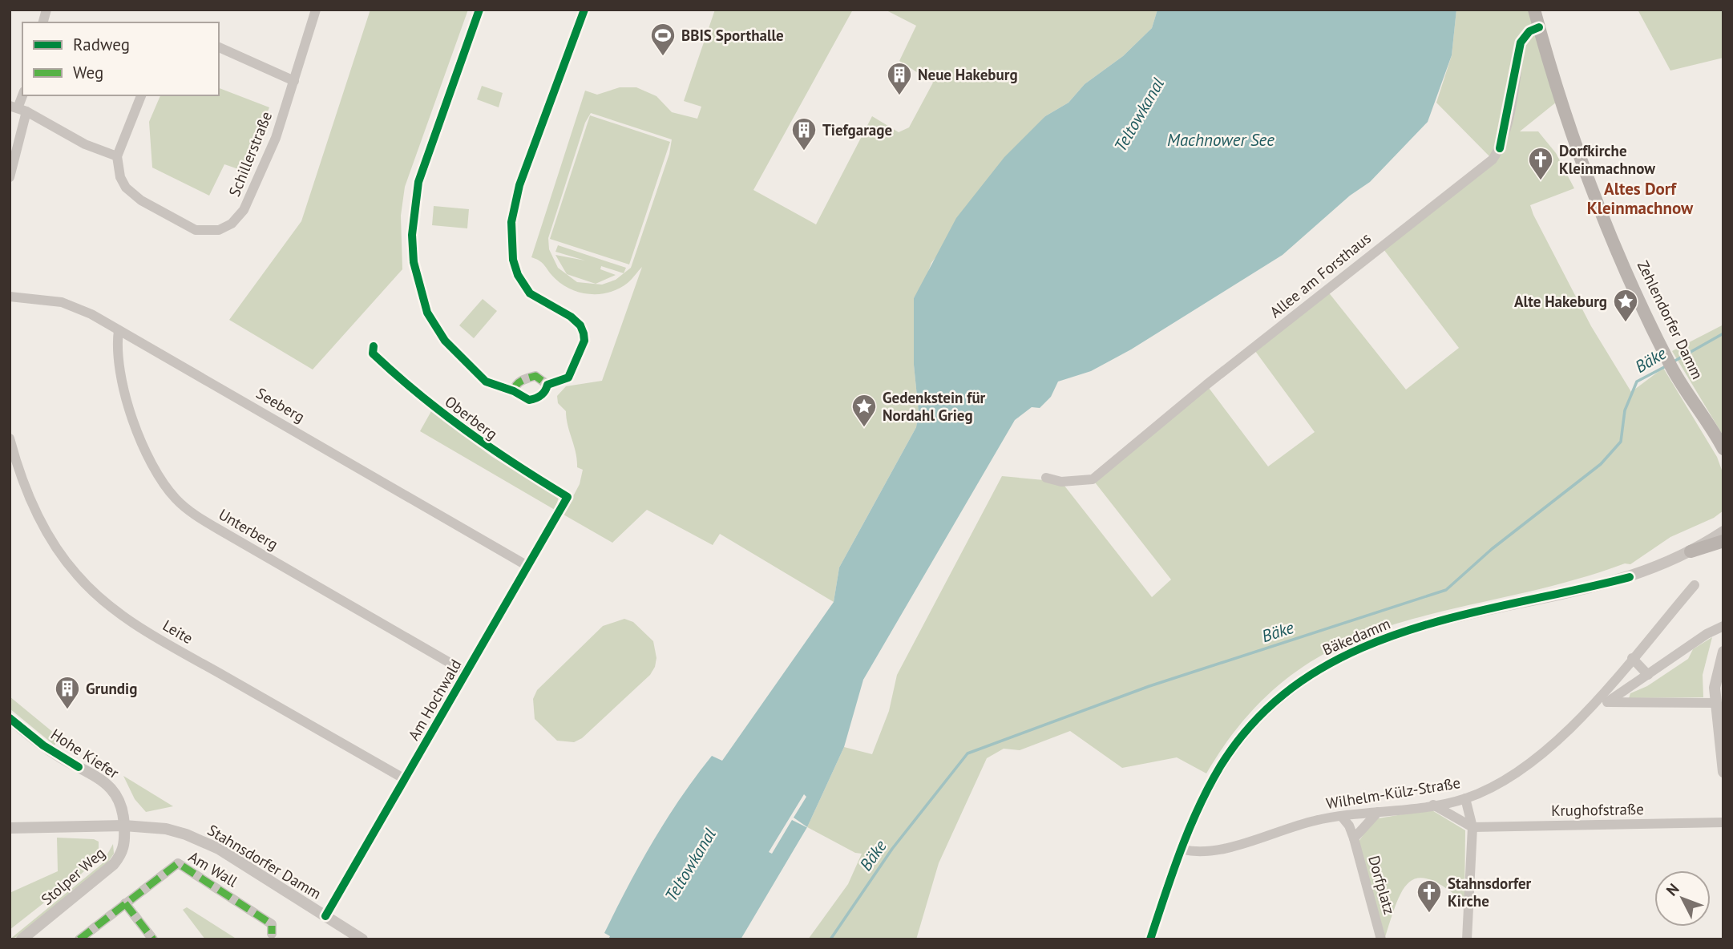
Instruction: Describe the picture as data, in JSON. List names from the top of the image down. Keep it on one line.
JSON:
{"streets":{"main road":["Zehlendorfer Damm"],"street":["Schillerstraße","Allee am Forsthaus","Seeberg","Oberberg","Unterberg","Leite","Bäkedamm","Am Hochwald","Hohe Kiefer","Wilhelm-Külz-Straße","Krughofstraße","Stahnsdorfer Damm","Am Wall","Stolper Weg","Dorfplatz"]},"crossings":[["Allee am Forsthaus","Zehlendorfer Damm"],["Seeberg","Unterberg"],["Seeberg","Am Hochwald"],["Oberberg","Am Hochwald"],["Unterberg","Am Hochwald"],["Leite","Am Hochwald"],["Bäkedamm","Wilhelm-Külz-Straße"],["Am Hochwald","Stahnsdorfer Damm"],["Hohe Kiefer","Stahnsdorfer Damm"],["Hohe Kiefer","Stolper Weg"],["Wilhelm-Külz-Straße","Dorfplatz"],["Stahnsdorfer Damm","Stolper Weg"]],"districts":["Altes Dorf Kleinmachnow"],"water":["Teltowkanal","Machnower See","Bäke"],"places":{"sports":["BBIS Sporthalle"],"building":["Neue Hakeburg","Tiefgarage","Grundig"],"church":["Dorfkirche Kleinmachnow","Stahnsdorfer Kirche"],"place":["Alte Hakeburg","Gedenkstein für Nordahl Grieg"]},"legend":["Radweg","Weg"],"north":"top left"}
